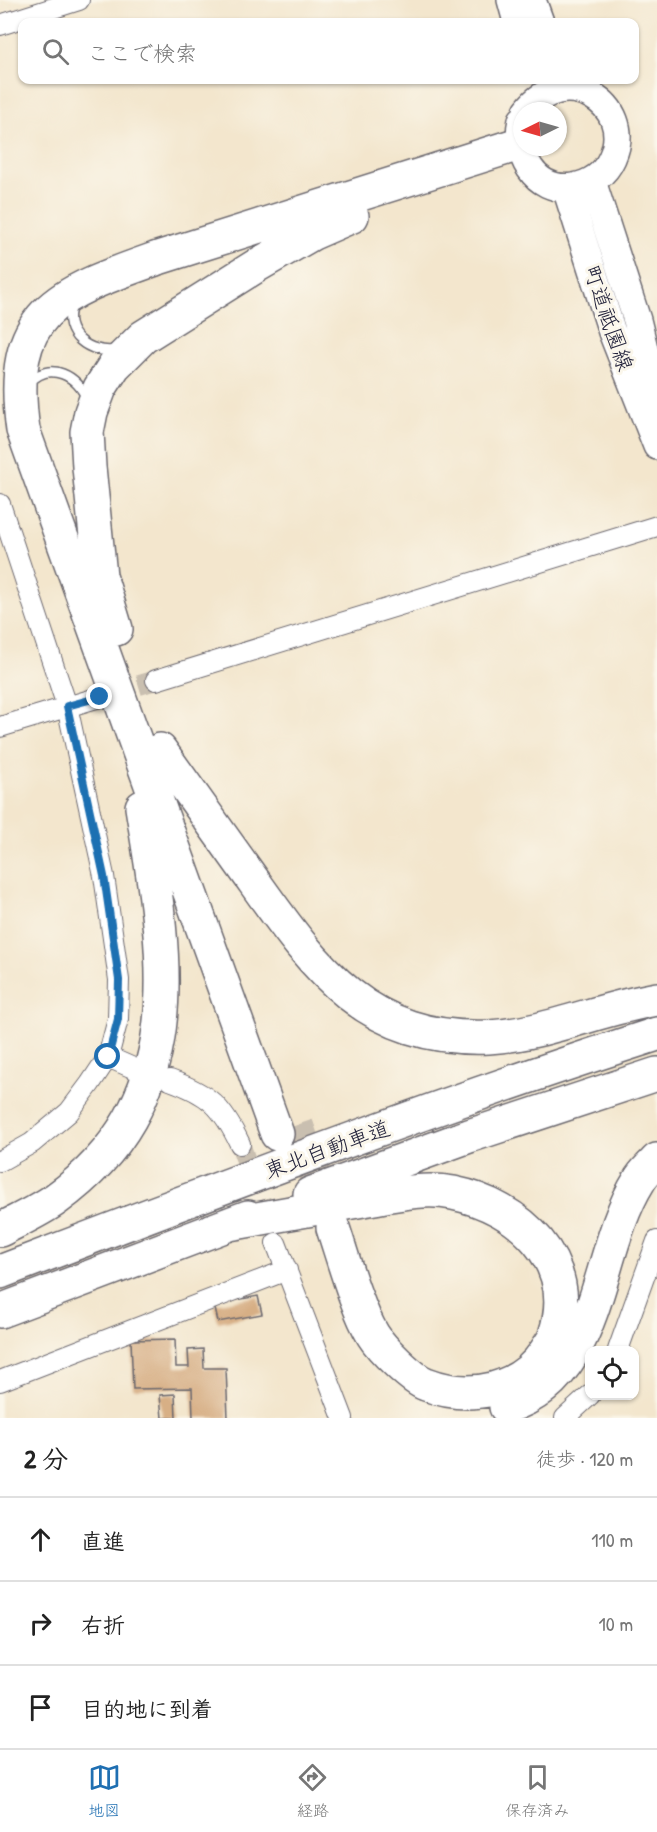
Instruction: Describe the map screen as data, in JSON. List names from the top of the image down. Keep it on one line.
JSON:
{"streets":{"highway":["東北自動車道"],"street":["町道祗園線"]},"north":"left","page":{"search":"ここで検索","heading":["2 分","徒歩 · 120 m"],"list":[["直進","110 m"],["右折","10 m"],"目的地に到着"],"nav":["地図","経路","保存済み"]}}
